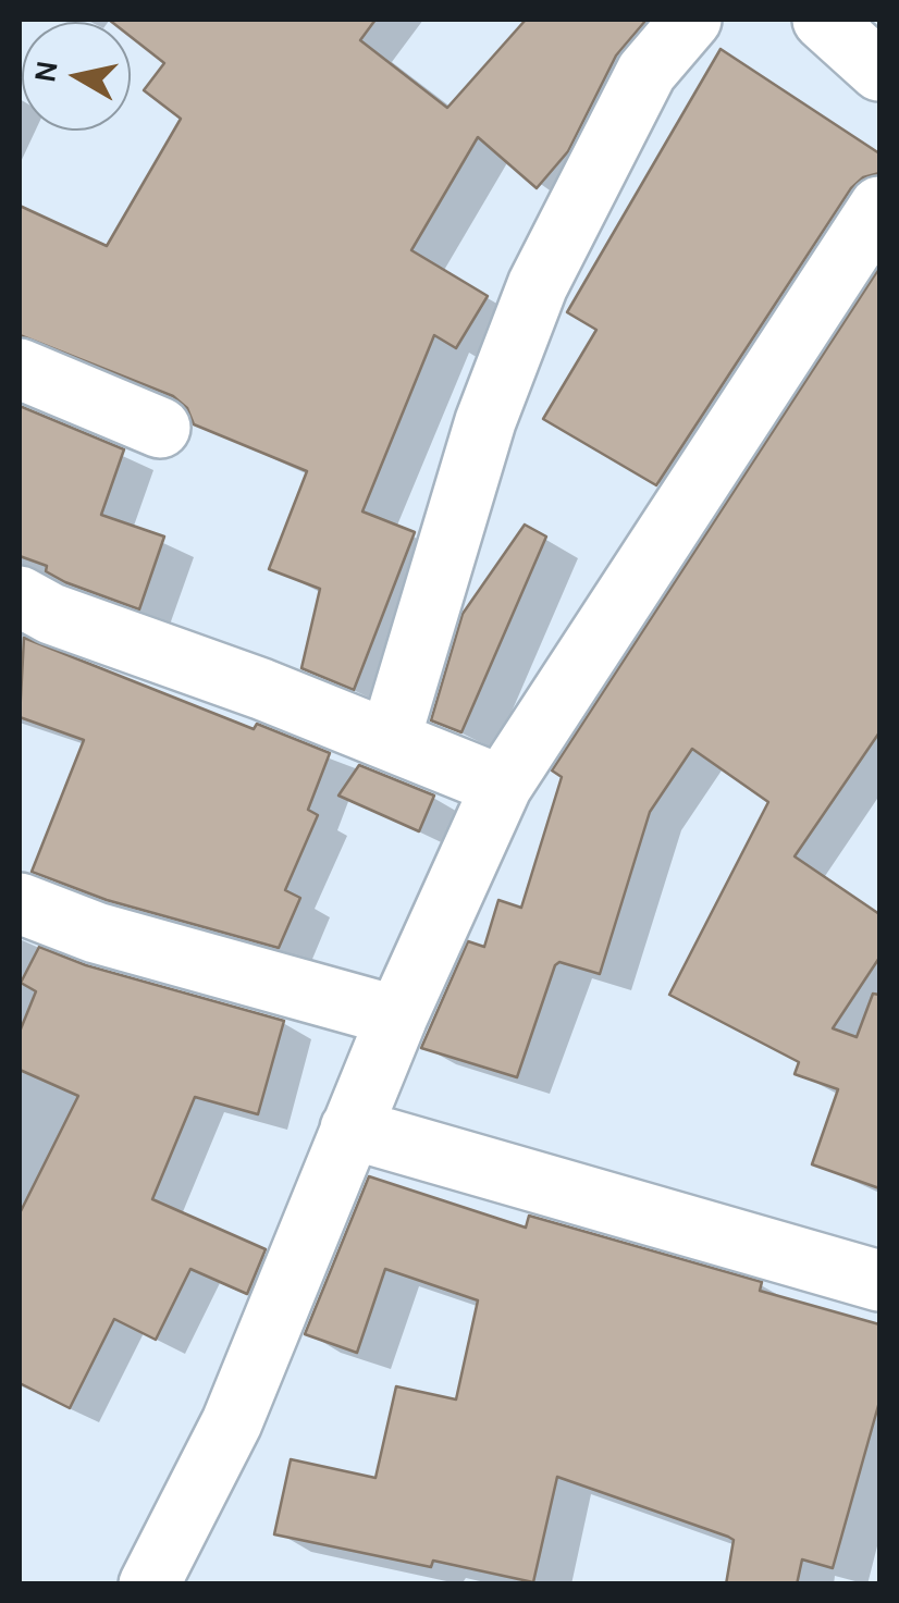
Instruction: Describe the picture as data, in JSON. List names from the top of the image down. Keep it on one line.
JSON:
{"north":"left"}
